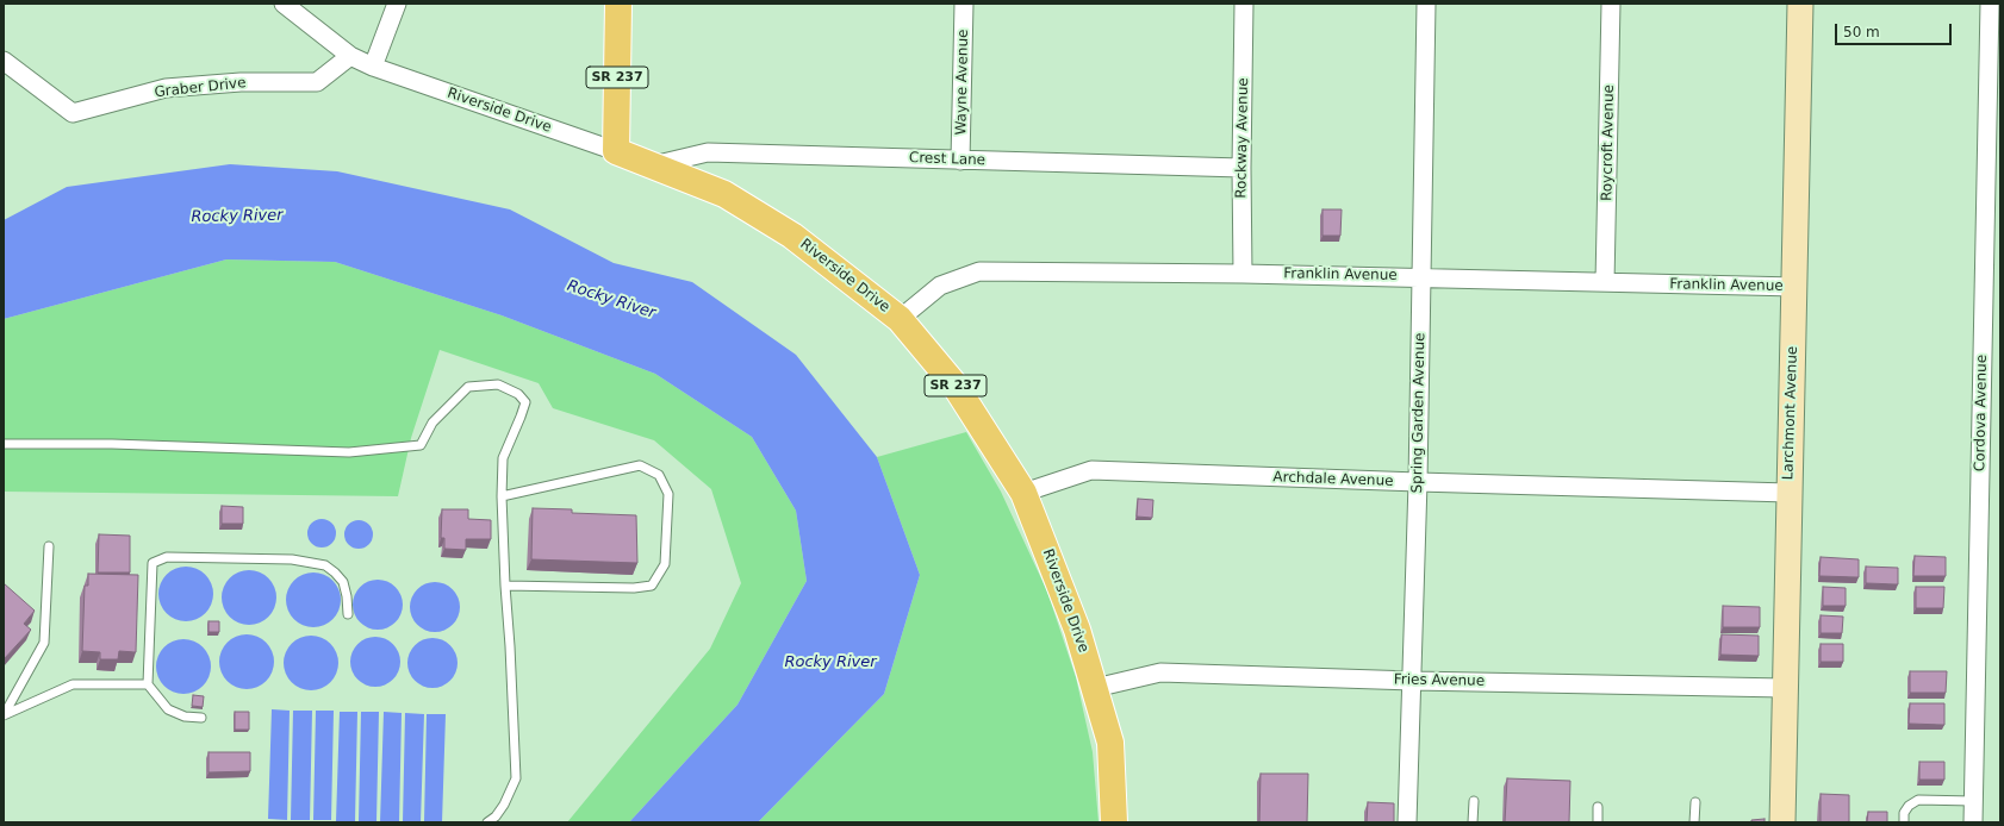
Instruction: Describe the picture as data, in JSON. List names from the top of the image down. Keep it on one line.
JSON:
{"streets":{"main road":["SR 237","Riverside Drive"],"street":["Wayne Avenue","Graber Drive","Rockway Avenue","Roycroft Avenue","Crest Lane","Franklin Avenue","Spring Garden Avenue","Larchmont Avenue","Cordova Avenue","Archdale Avenue","Fries Avenue"]},"crossings":[["SR 237","Riverside Drive"],["Wayne Avenue","Crest Lane"],["Graber Drive","Riverside Drive"],["Riverside Drive","Crest Lane"],["Riverside Drive","Franklin Avenue"],["Riverside Drive","Archdale Avenue"],["Riverside Drive","Fries Avenue"],["Rockway Avenue","Crest Lane"],["Rockway Avenue","Franklin Avenue"],["Roycroft Avenue","Franklin Avenue"],["Franklin Avenue","Spring Garden Avenue"],["Franklin Avenue","Larchmont Avenue"],["Spring Garden Avenue","Archdale Avenue"],["Spring Garden Avenue","Fries Avenue"],["Larchmont Avenue","Archdale Avenue"],["Larchmont Avenue","Fries Avenue"]],"water":["Rocky River"],"scale_bar":"50 m"}
